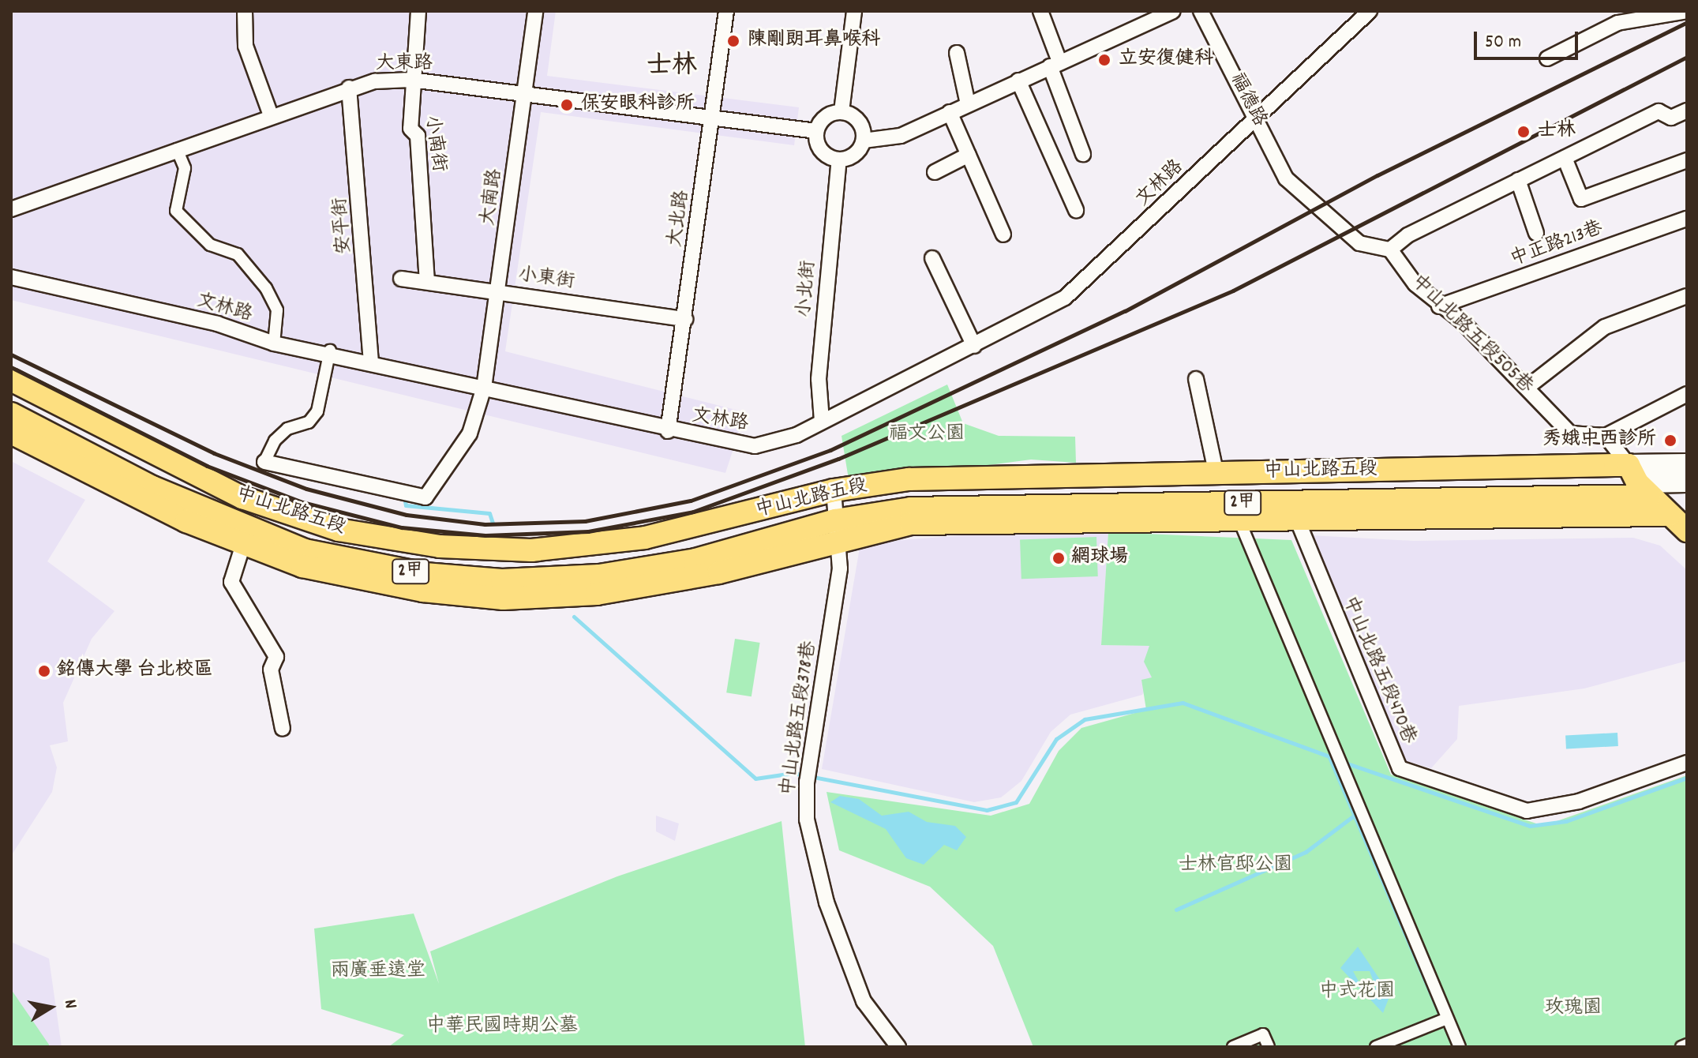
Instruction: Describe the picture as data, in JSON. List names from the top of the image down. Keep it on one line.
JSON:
{"streets":{"main road":["中山北路五段","2甲"],"street":["大東路","福德路","小南街","文林路","大南路","大北路","安平街","中正路213巷","小東街","小北街","中山北路五段505巷","中山北路五段470巷","中山北路五段378巷"]},"crossings":[["大東路","小南街"],["大東路","大南路"],["大東路","大北路"],["大東路","安平街"],["大東路","小北街"],["福德路","文林路"],["福德路","中山北路五段505巷"],["小南街","小東街"],["文林路","大南路"],["文林路","大北路"],["文林路","安平街"],["文林路","小北街"],["大南路","小東街"],["大北路","小東街"],["中正路213巷","中山北路五段505巷"],["中山北路五段","中山北路五段470巷"],["中山北路五段","中山北路五段378巷"]],"districts":["士林"],"parks":["福文公園","士林官邸公園","兩廣垂遠堂","中式花園","玫瑰園","中華民國時期公墓"],"places":["陳剛朗耳鼻喉科","立安復健科","保安眼科診所","士林","秀娥中西診所","網球場","銘傳大學 台北校區"],"scale_bar":"50 m","north":"right"}
